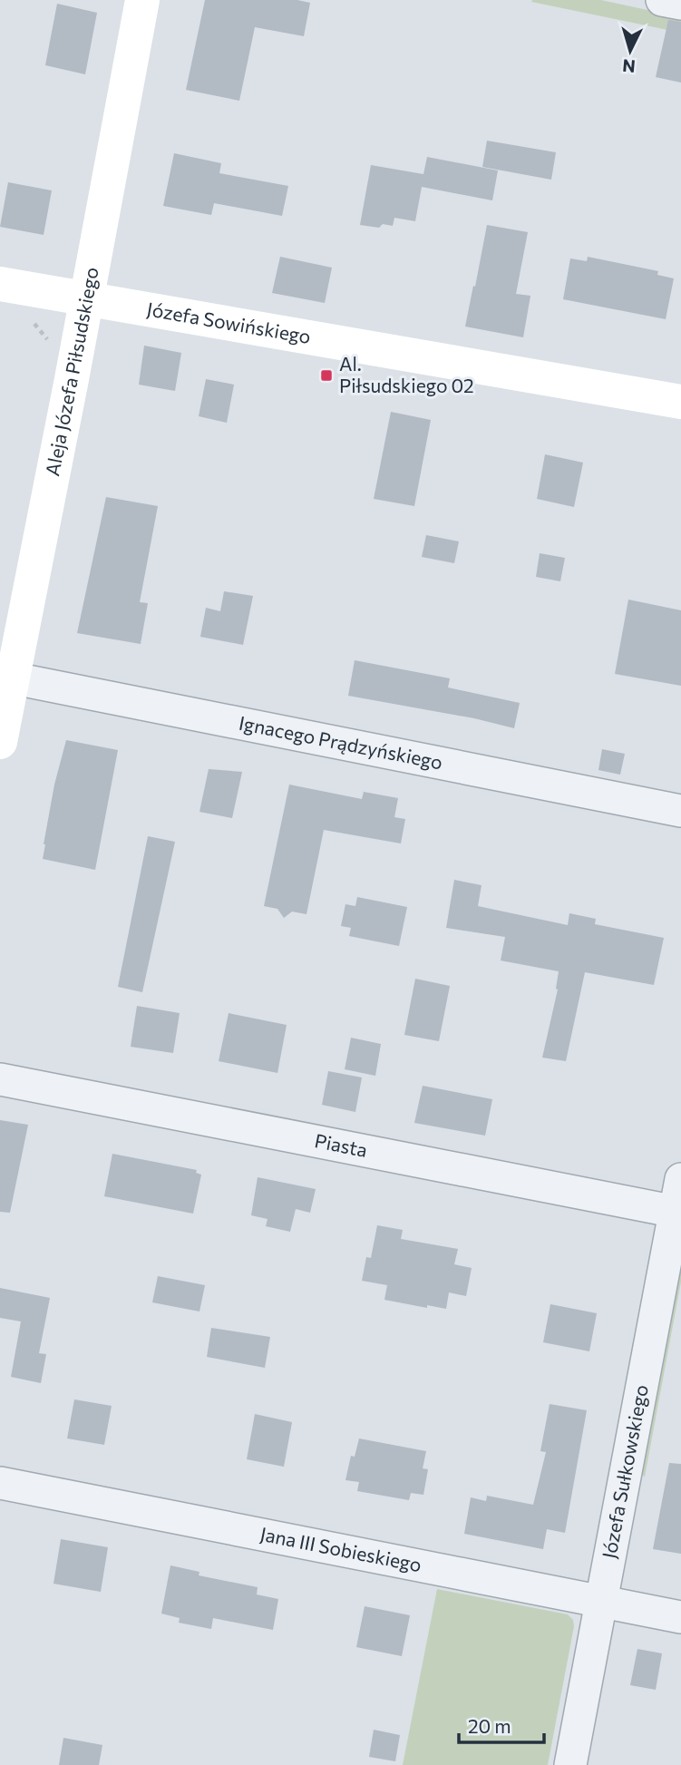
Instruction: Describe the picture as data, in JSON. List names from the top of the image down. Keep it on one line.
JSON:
{"streets":{"street":["Józefa Sowińskiego","Aleja Józefa Piłsudskiego","Ignacego Prądzyńskiego","Piasta","Józefa Sułkowskiego","Jana III Sobieskiego"]},"crossings":[["Józefa Sowińskiego","Aleja Józefa Piłsudskiego"],["Aleja Józefa Piłsudskiego","Ignacego Prądzyńskiego"],["Piasta","Józefa Sułkowskiego"],["Józefa Sułkowskiego","Jana III Sobieskiego"]],"places":{"transit":["Al. Piłsudskiego 02"]},"scale_bar":"20 m","north":"bottom"}
